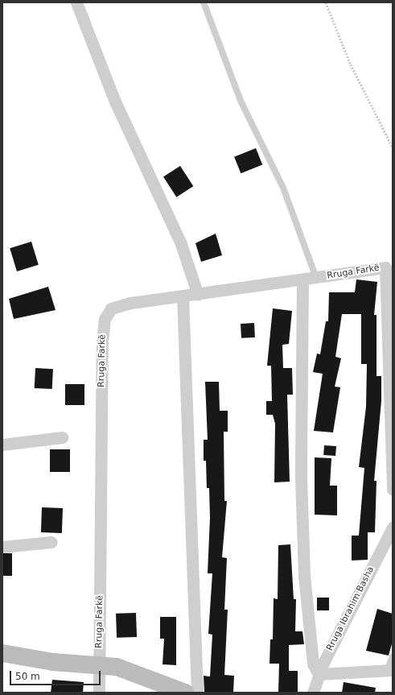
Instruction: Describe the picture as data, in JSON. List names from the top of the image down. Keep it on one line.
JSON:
{"streets":{"street":["Rruga Farkë","Rruga Ibrahim Basha"]},"scale_bar":"50 m"}
